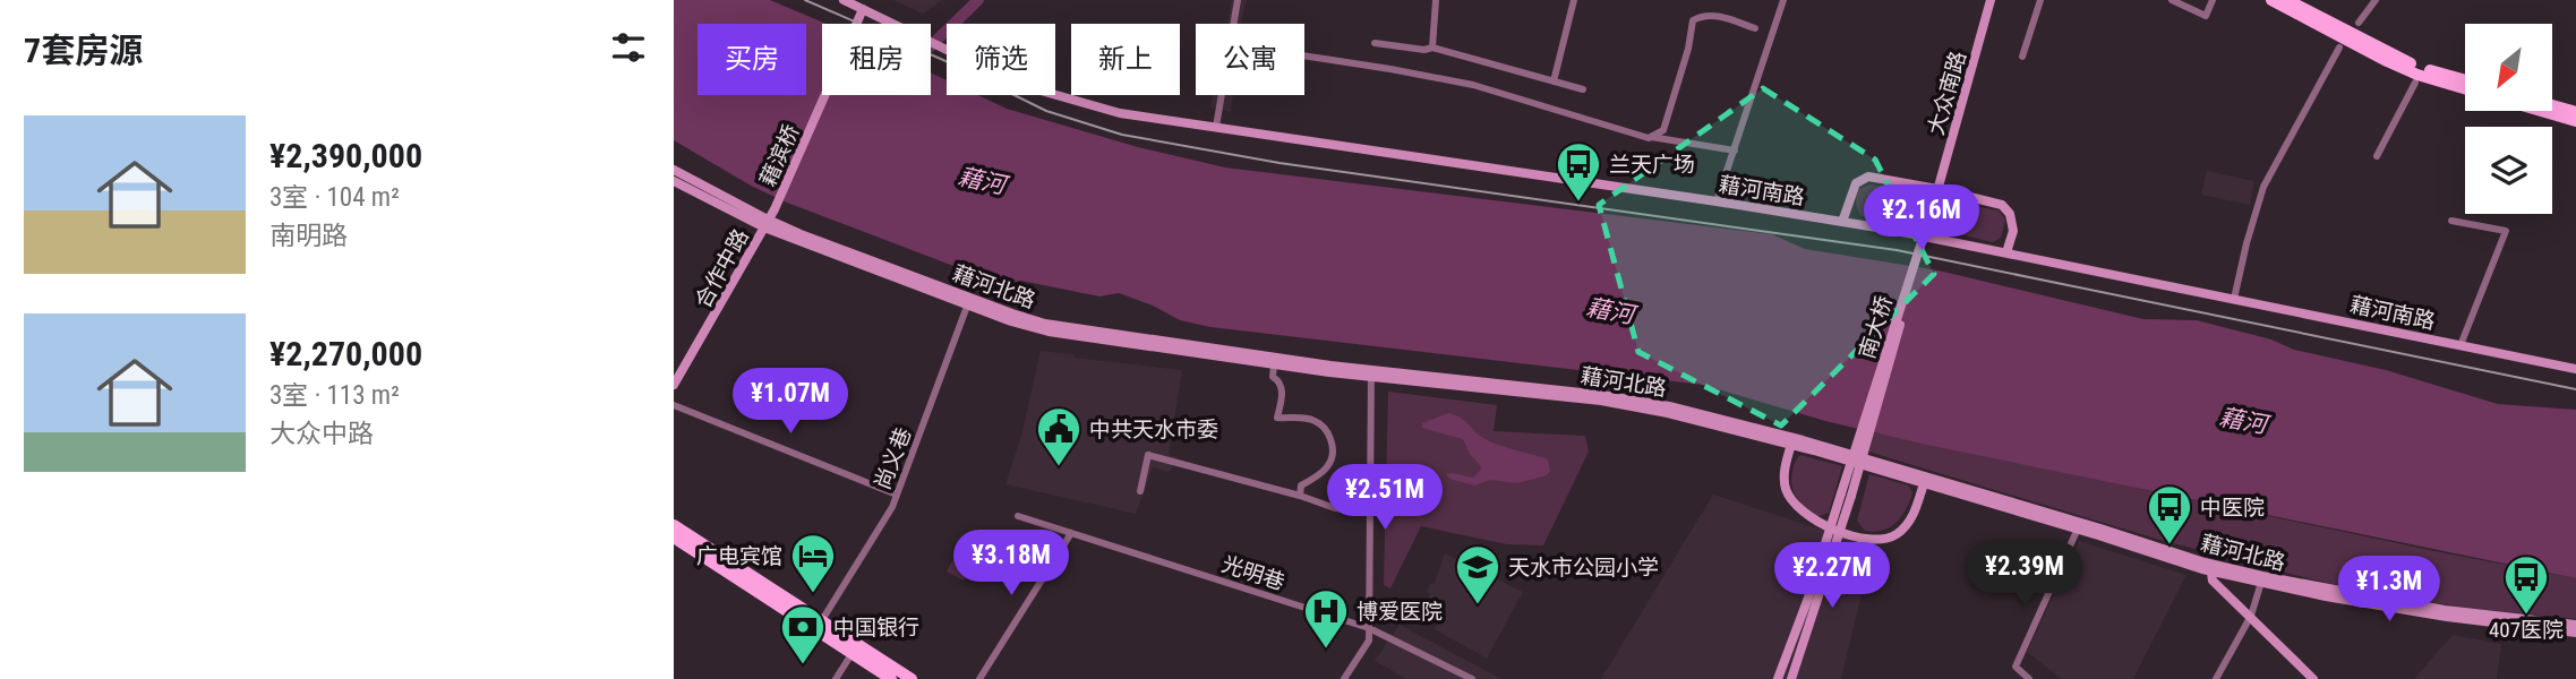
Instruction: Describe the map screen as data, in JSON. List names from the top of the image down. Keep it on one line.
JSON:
{"streets":{"main road":["大众南路","藉滨桥","藉河南路","合作中路","藉河北路","南大桥"],"street":["尚义巷","光明巷"]},"crossings":[["大众南路","南大桥"],["藉滨桥","藉河南路"],["藉滨桥","合作中路"],["合作中路","藉河北路"],["藉河北路","尚义巷"]],"water":["藉河"],"places":{"bus stop":["兰天广场","中医院","407医院"],"public building":["中共天水市委"],"hotel":["广电宾馆"],"school or university":["天水市公园小学"],"hospital":["博爱医院"],"bank":["中国银行"]},"north":"bottom left","page":{"heading":"7套房源","chip":["买房","租房","筛选","新上","公寓"],"list":[{"name":"¥2,390,000","note":"3室 · 104 m² · 南明路"},{"name":"¥2,270,000","note":"3室 · 113 m² · 大众中路"}],"price":["¥2.16M","¥1.07M","¥2.51M","¥3.18M","¥2.39M","¥2.27M","¥1.3M"]}}
